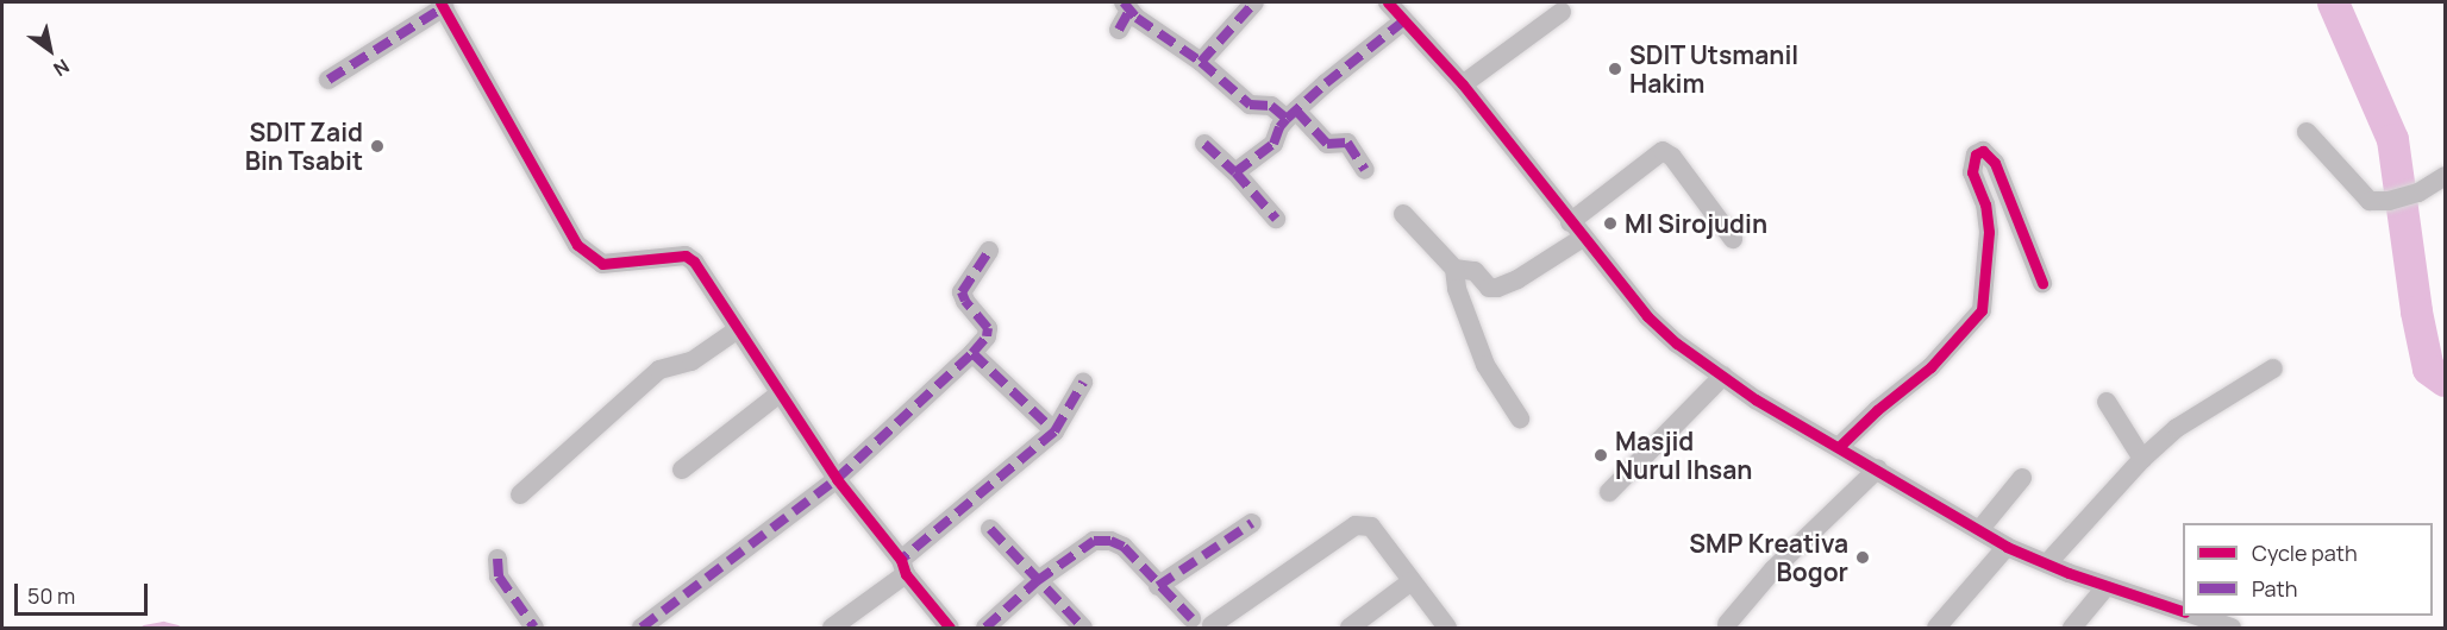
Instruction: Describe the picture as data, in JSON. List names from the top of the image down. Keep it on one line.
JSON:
{"places":["SDIT Utsmanil Hakim","SDIT Zaid Bin Tsabit","MI Sirojudin","Masjid Nurul Ihsan","SMP Kreativa Bogor"],"legend":["Cycle path","Path"],"scale_bar":"50 m","north":"bottom right"}
